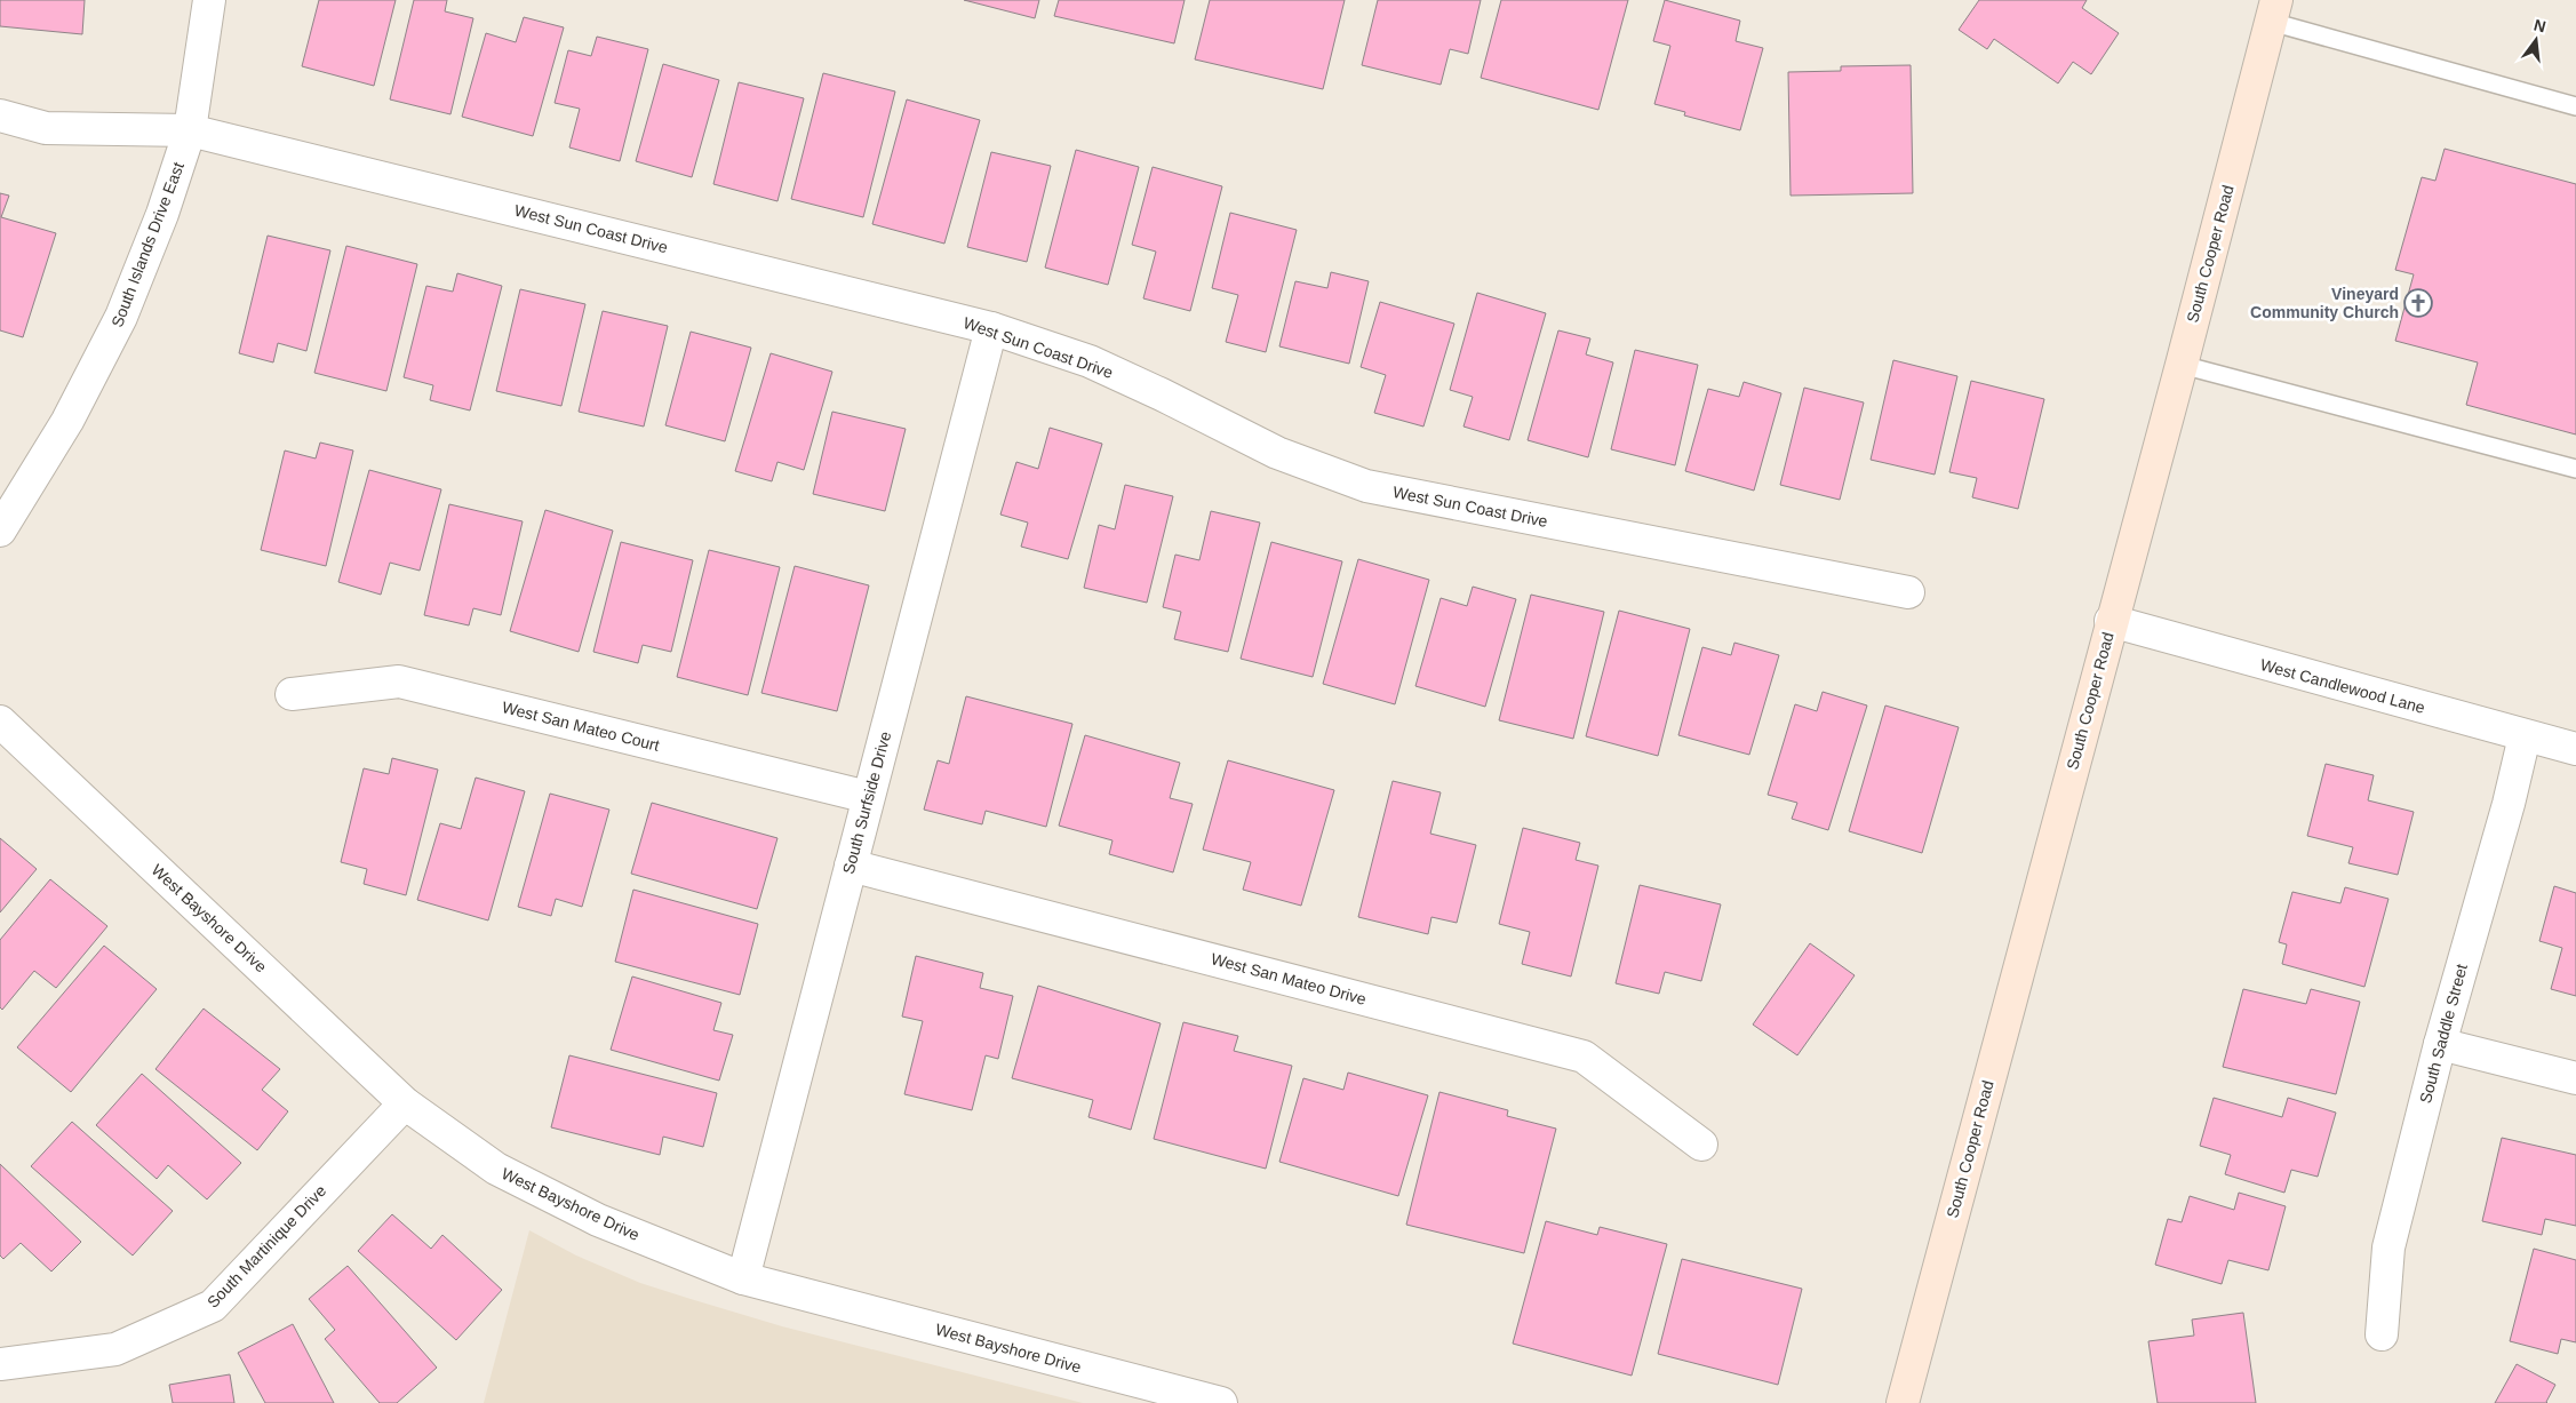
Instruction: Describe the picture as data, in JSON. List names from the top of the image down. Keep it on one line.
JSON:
{"streets":{"main road":["South Cooper Road"],"street":["West Sun Coast Drive","South Islands Drive East","West Candlewood Lane","West San Mateo Court","South Surfside Drive","West Bayshore Drive","West San Mateo Drive","South Saddle Street","South Martinique Drive"]},"crossings":[["West Sun Coast Drive","South Islands Drive East"],["West Sun Coast Drive","South Surfside Drive"],["South Cooper Road","West Candlewood Lane"],["West Candlewood Lane","South Saddle Street"],["West San Mateo Court","South Surfside Drive"],["South Surfside Drive","West Bayshore Drive"],["South Surfside Drive","West San Mateo Drive"],["West Bayshore Drive","South Martinique Drive"]],"places":{"church":["Vineyard Community Church"]},"north":"top"}
